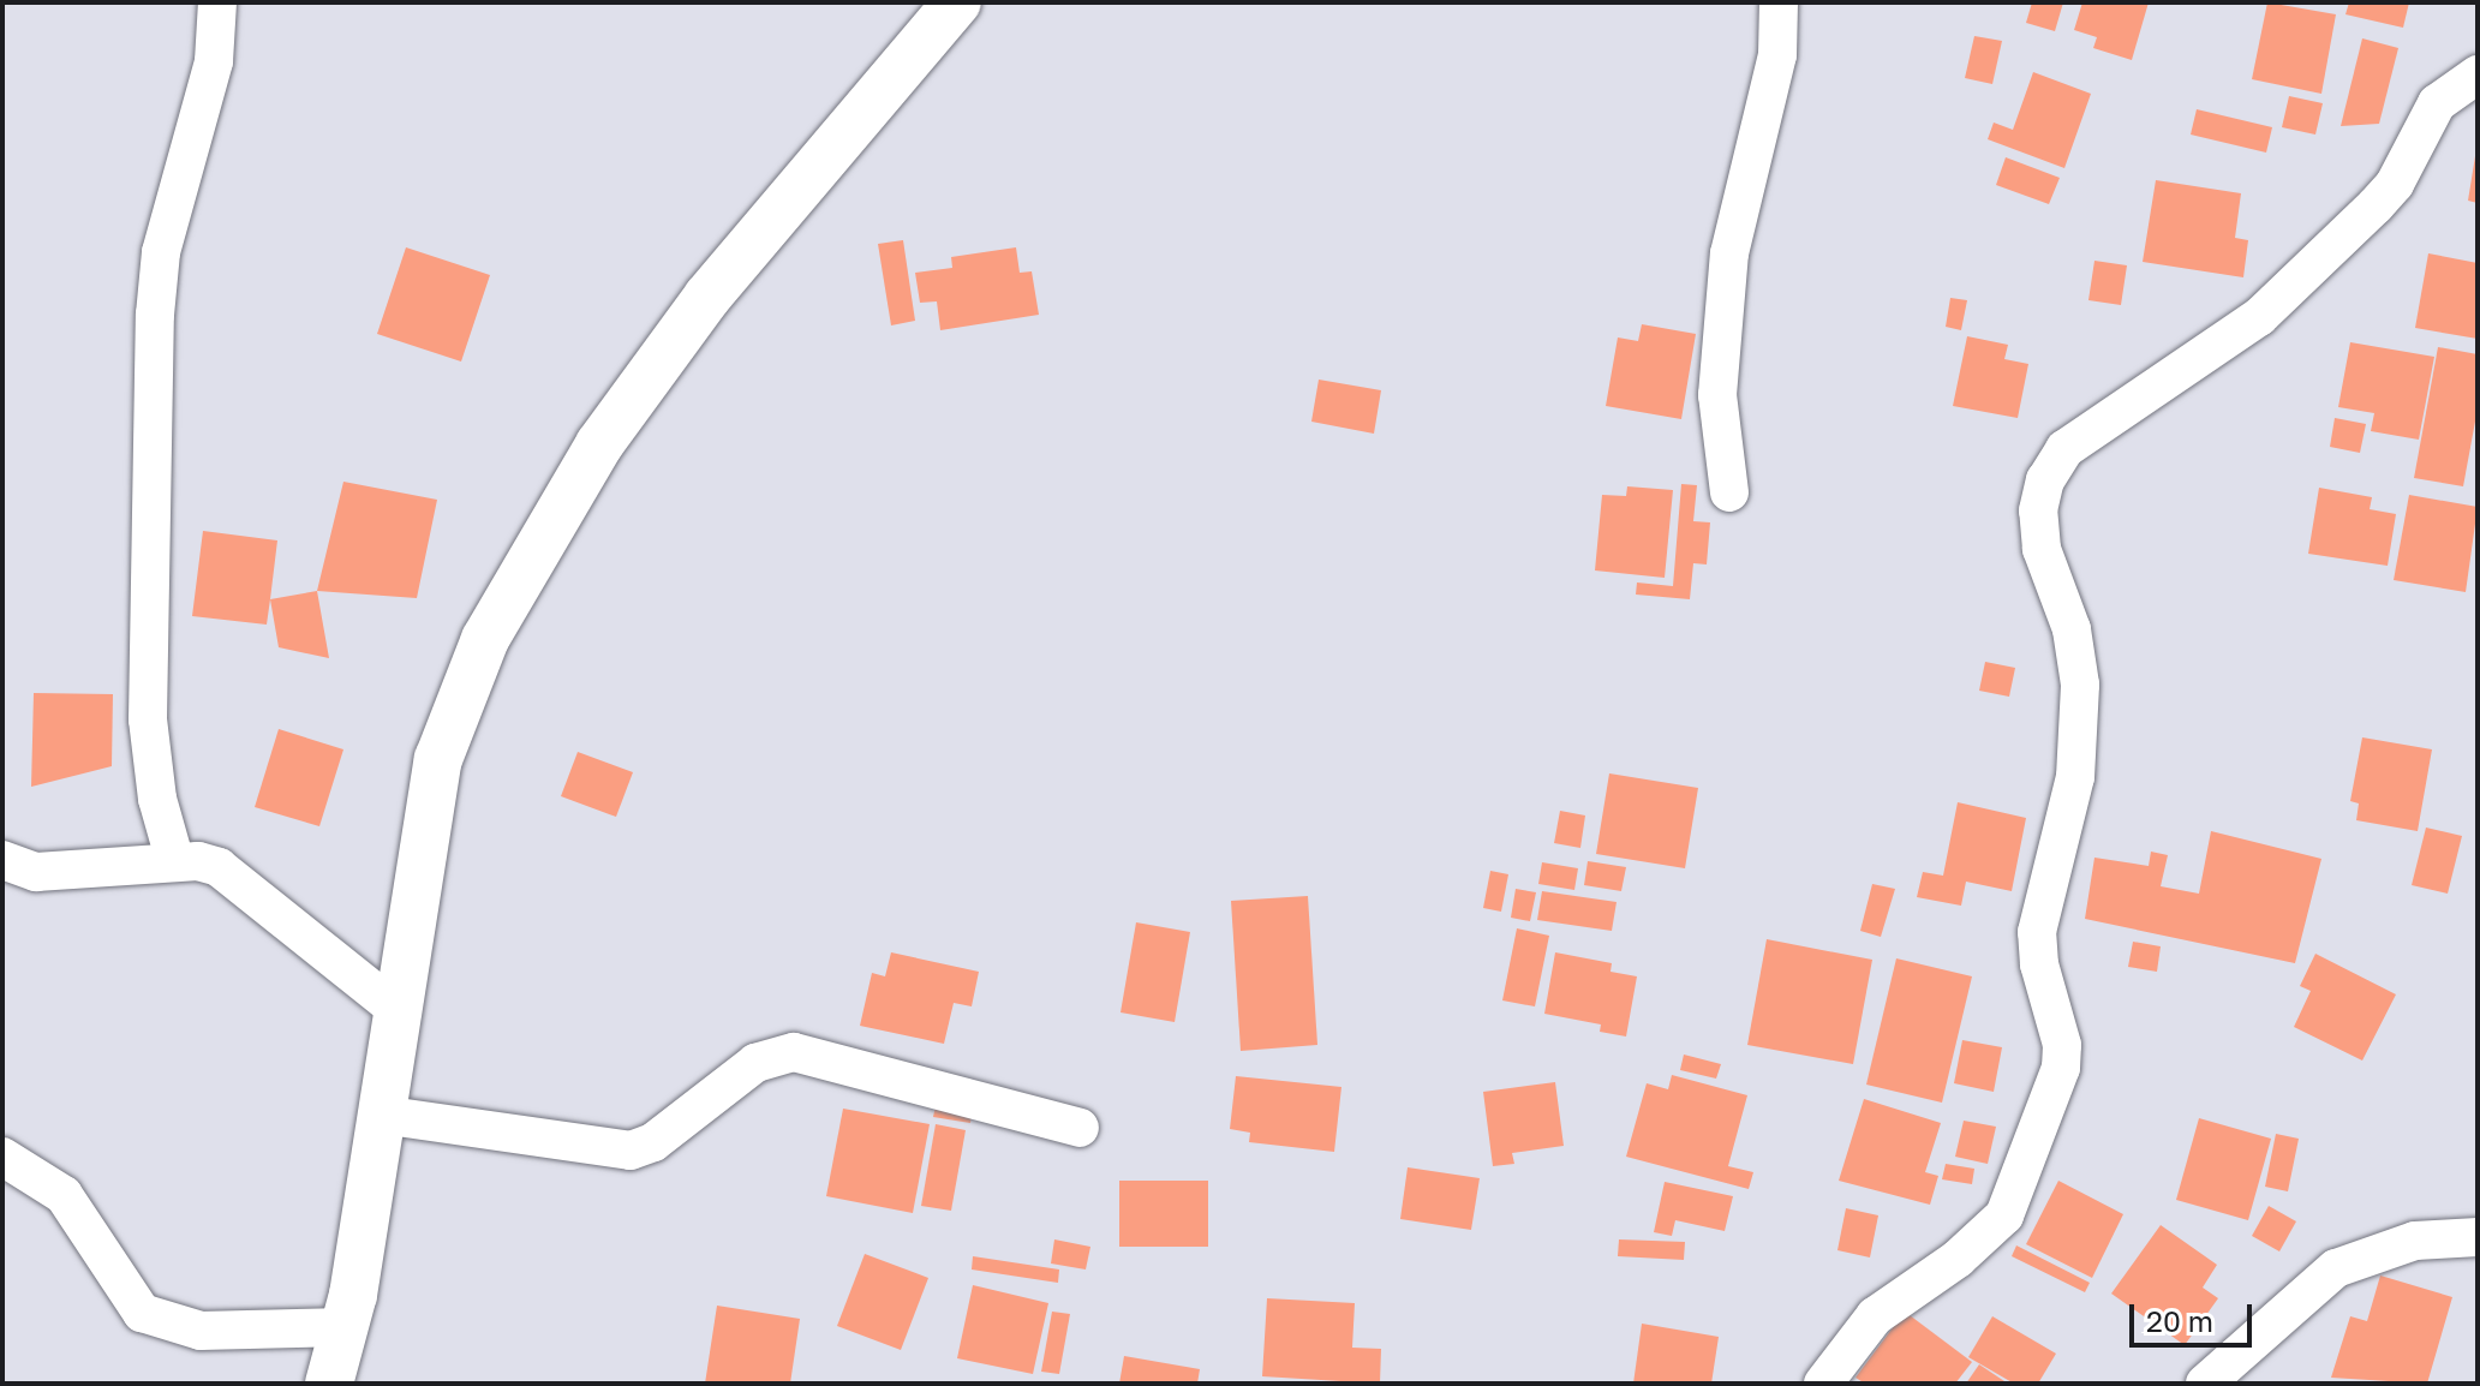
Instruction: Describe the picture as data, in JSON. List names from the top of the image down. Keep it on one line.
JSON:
{"scale_bar":"20 m"}
